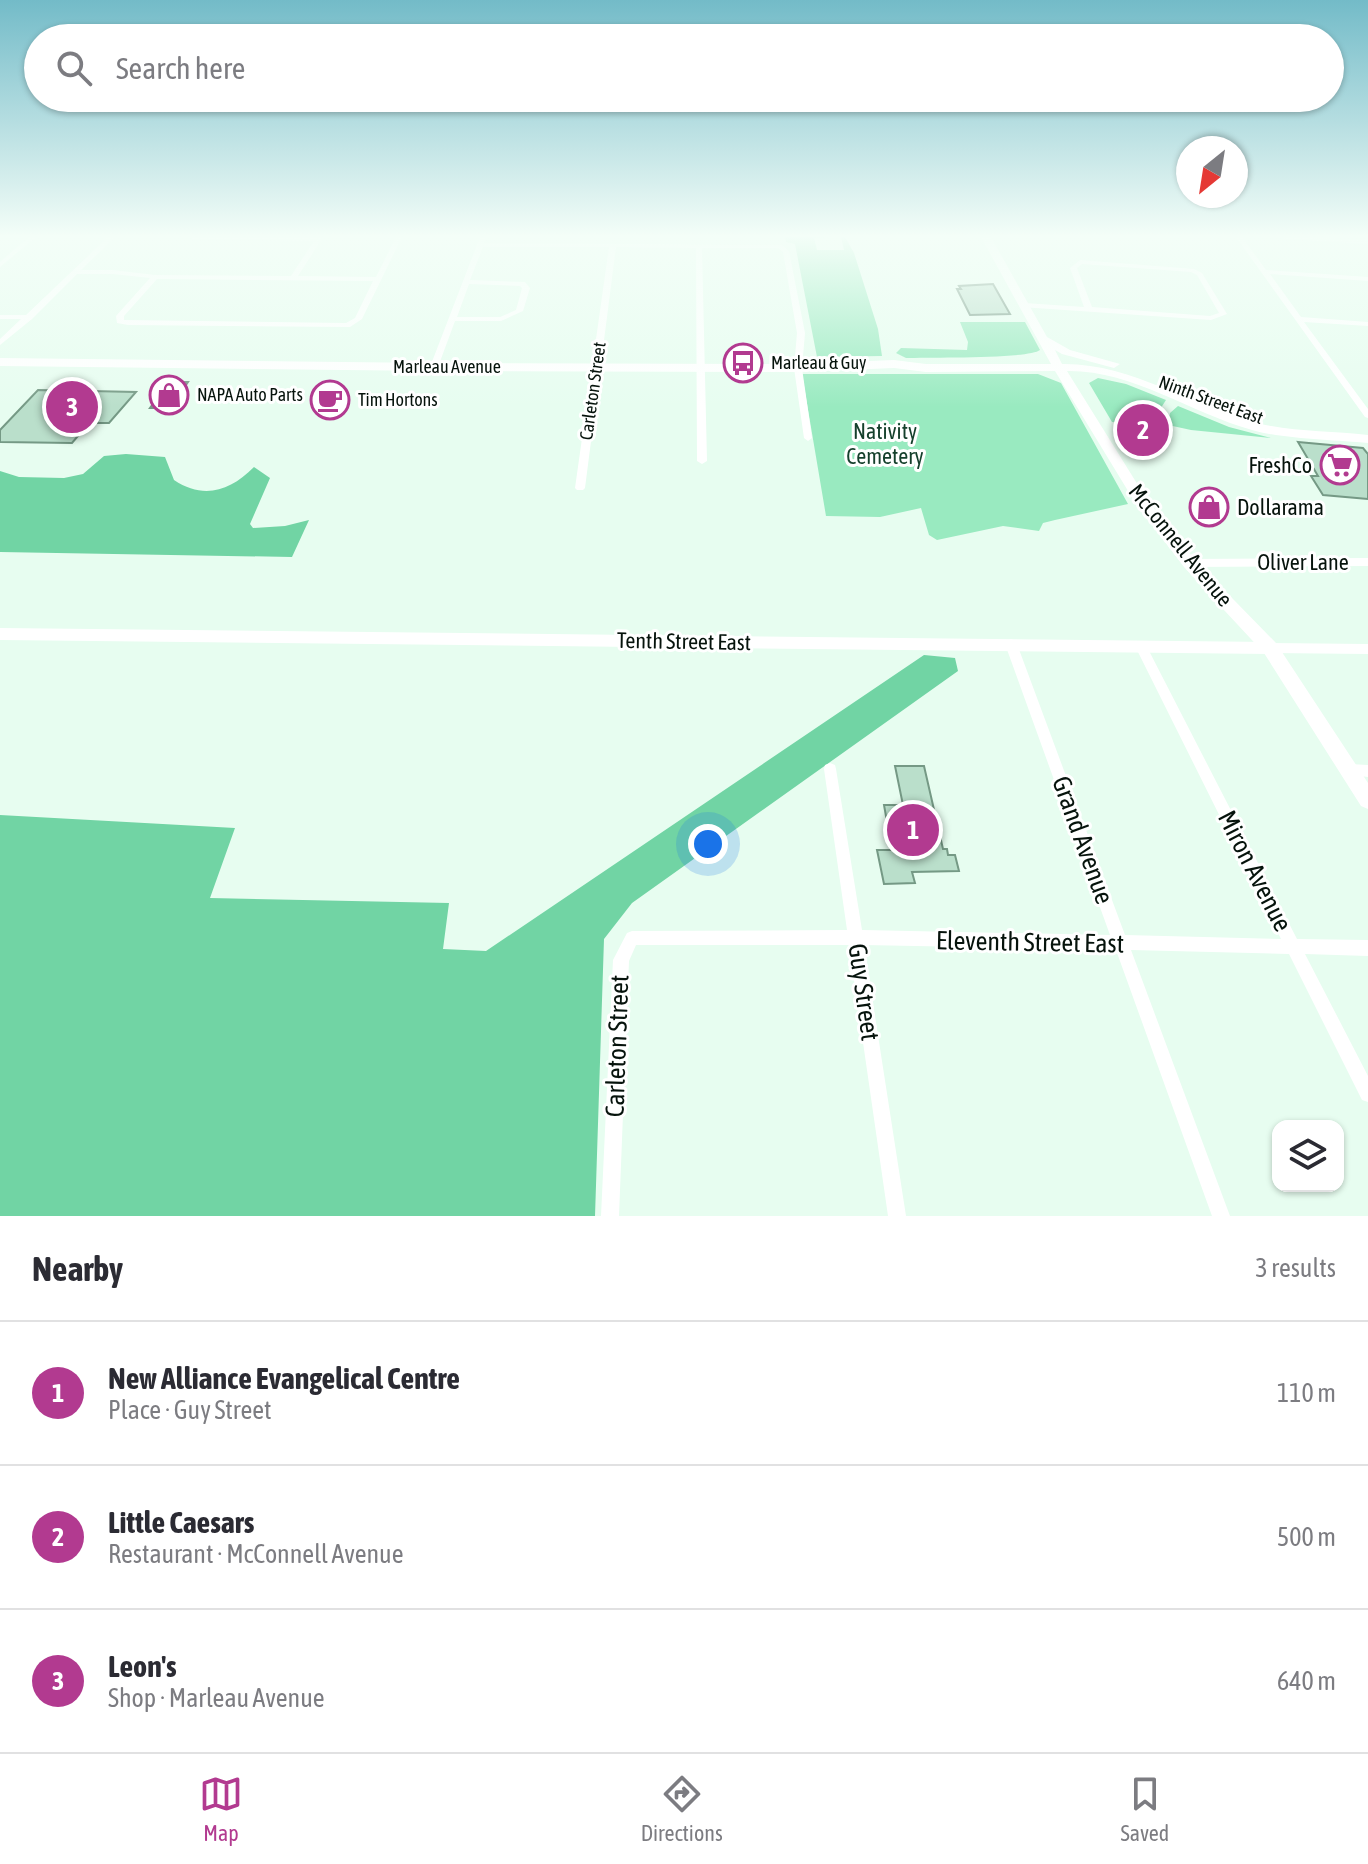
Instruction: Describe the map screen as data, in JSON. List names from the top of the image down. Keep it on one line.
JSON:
{"streets":{"main road":["Marleau Avenue","Ninth Street East","McConnell Avenue"],"street":["Carleton Street","Oliver Lane","Tenth Street East","Grand Avenue","Miron Avenue","Eleventh Street East","Guy Street"]},"crossings":[["Marleau Avenue","Carleton Street"],["Marleau Avenue","Ninth Street East"],["Marleau Avenue","McConnell Avenue"],["Carleton Street","Eleventh Street East"],["Ninth Street East","McConnell Avenue"],["McConnell Avenue","Oliver Lane"],["McConnell Avenue","Tenth Street East"],["Tenth Street East","Grand Avenue"],["Tenth Street East","Miron Avenue"],["Grand Avenue","Eleventh Street East"],["Miron Avenue","Eleventh Street East"],["Eleventh Street East","Guy Street"]],"parks":["Nativity Cemetery"],"places":{"bus stop":["Marleau & Guy"],"shop":["NAPA Auto Parts","Dollarama"],"cafe":["Tim Hortons"],"supermarket":["FreshCo"]},"north":"bottom left","page":{"search":"Search here","pins":["3","2","1"],"heading":["Nearby","3 results"],"list":[{"mark":"1","name":"New Alliance Evangelical Centre","note":"Place · Guy Street","value":"110 m"},{"mark":"2","name":"Little Caesars","note":"Restaurant · McConnell Avenue","value":"500 m"},{"mark":"3","name":"Leon's","note":"Shop · Marleau Avenue","value":"640 m"}],"nav":["Map","Directions","Saved"]}}
